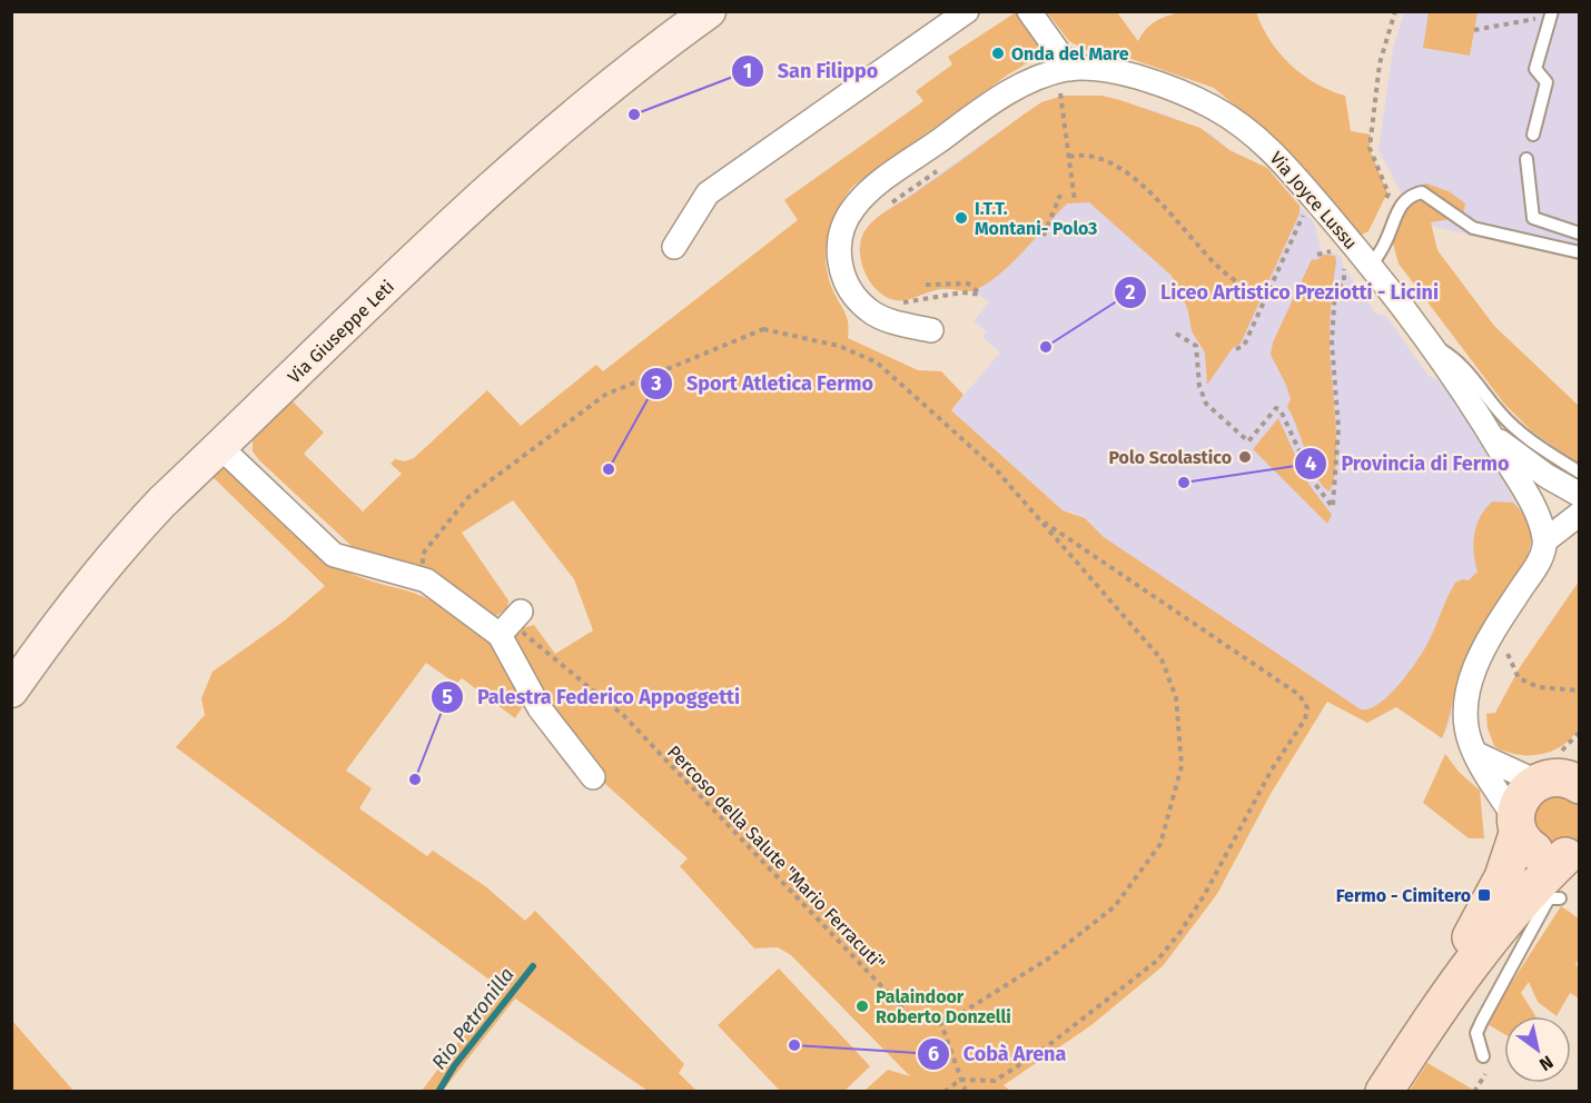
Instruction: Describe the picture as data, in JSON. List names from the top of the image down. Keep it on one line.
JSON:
{"streets":{"main road":["Via Giuseppe Leti"],"street":["Via Joyce Lussu"],"path":["Percoso della Salute \"Mario Ferracuti\""]},"water":["Rio Petronilla"],"places":{"other":["Onda del Mare","San Filippo","I.T.T. Montani- Polo3","Liceo Artistico Preziotti - Licini","Polo Scolastico","Sport Atletica Fermo","Provincia di Fermo","Palestra Federico Appoggetti","Palaindoor Roberto Donzelli","Cobà Arena"],"transit":["Fermo - Cimitero"]},"north":"bottom right"}
